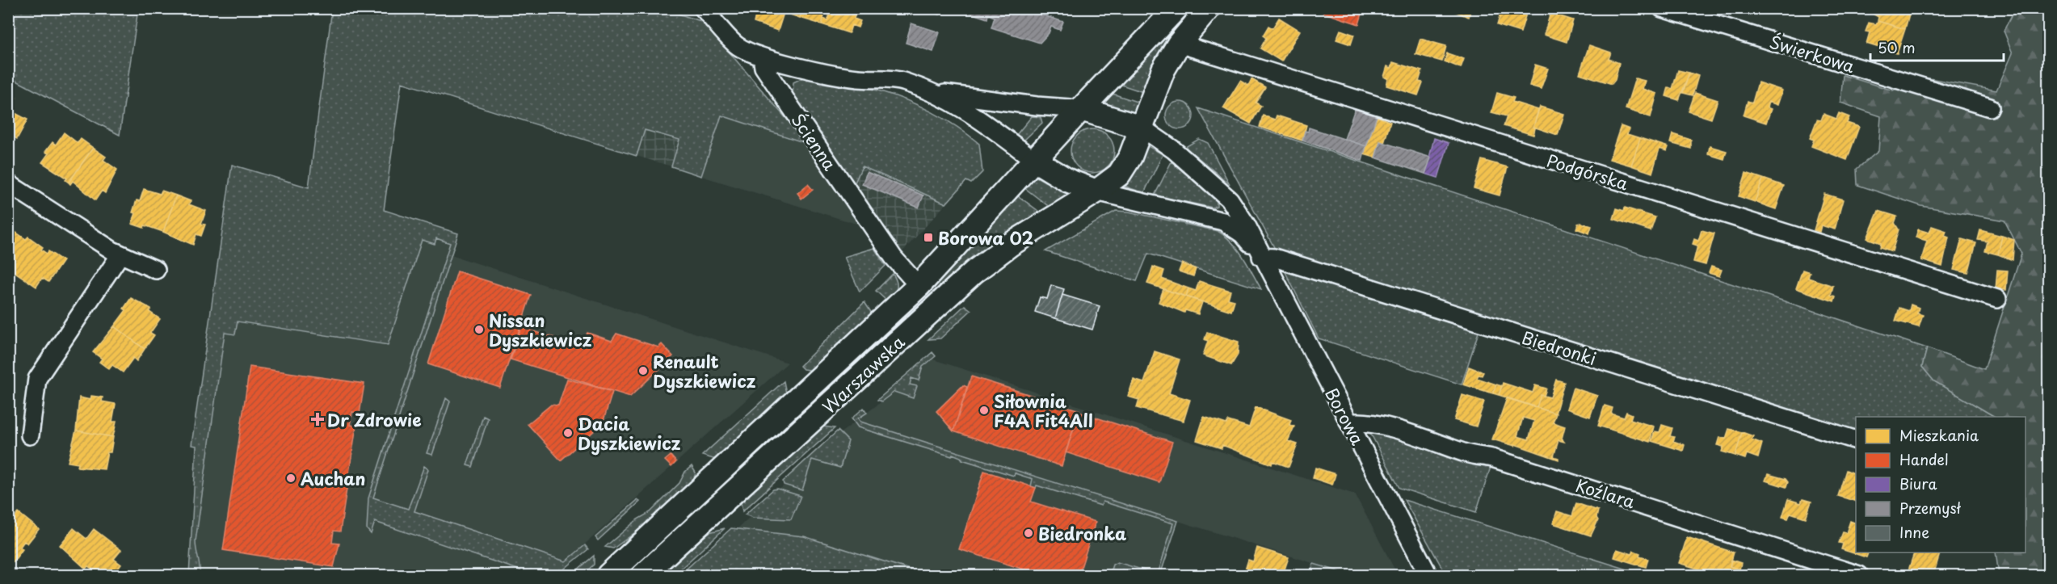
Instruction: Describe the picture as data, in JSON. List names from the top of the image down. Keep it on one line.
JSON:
{"streets":{"main road":["Warszawska"],"street":["Świerkowa","Ścienna","Podgórska","Biedronki","Borowa","Koźlara"]},"crossings":[["Ścienna","Warszawska"],["Biedronki","Borowa"],["Warszawska","Borowa"],["Borowa","Koźlara"]],"places":{"transit":["Borowa 02"],"other":["Nissan Dyszkiewicz","Renault Dyszkiewicz","Siłownia F4A Fit4All","Dacia Dyszkiewicz","Auchan","Biedronka"],"health":["Dr Zdrowie"]},"legend":["Mieszkania","Handel","Biura","Przemysł","Inne"],"scale_bar":"50 m"}
